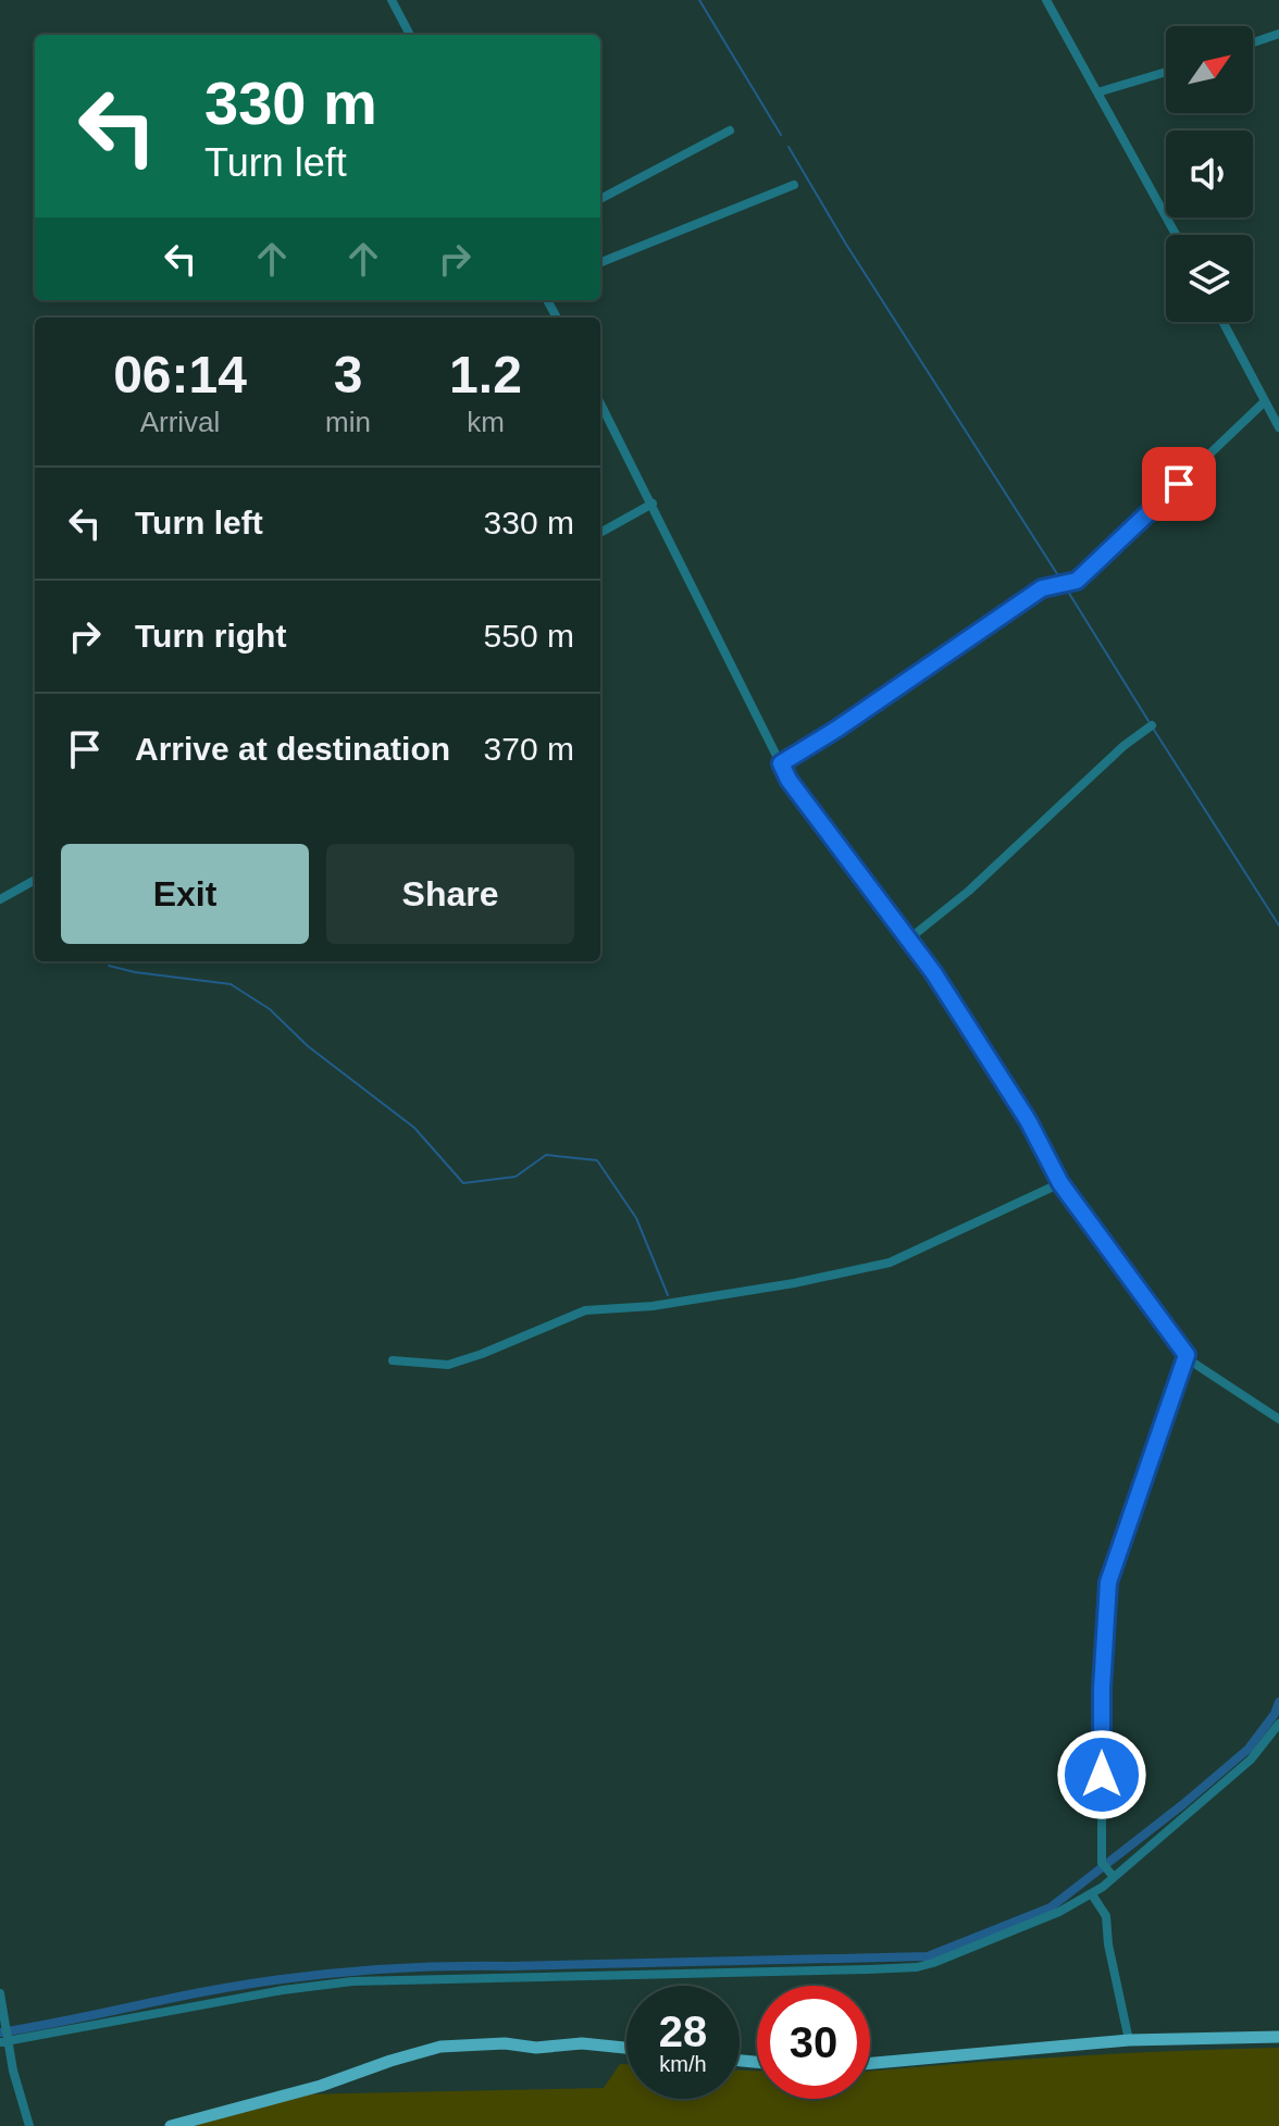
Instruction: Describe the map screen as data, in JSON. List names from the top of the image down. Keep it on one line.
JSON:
{"north":"top right","page":{"turn":["330 m","Turn left"],"eta":["06:14","Arrival","3","min","1.2","km"],"list":[{"name":"Turn left","value":"330 m"},{"name":"Turn right","value":"550 m"},{"name":"Arrive at destination","value":"370 m"}],"buttons":["Exit","Share"],"speed":"28 km/h","limit":"30"}}
